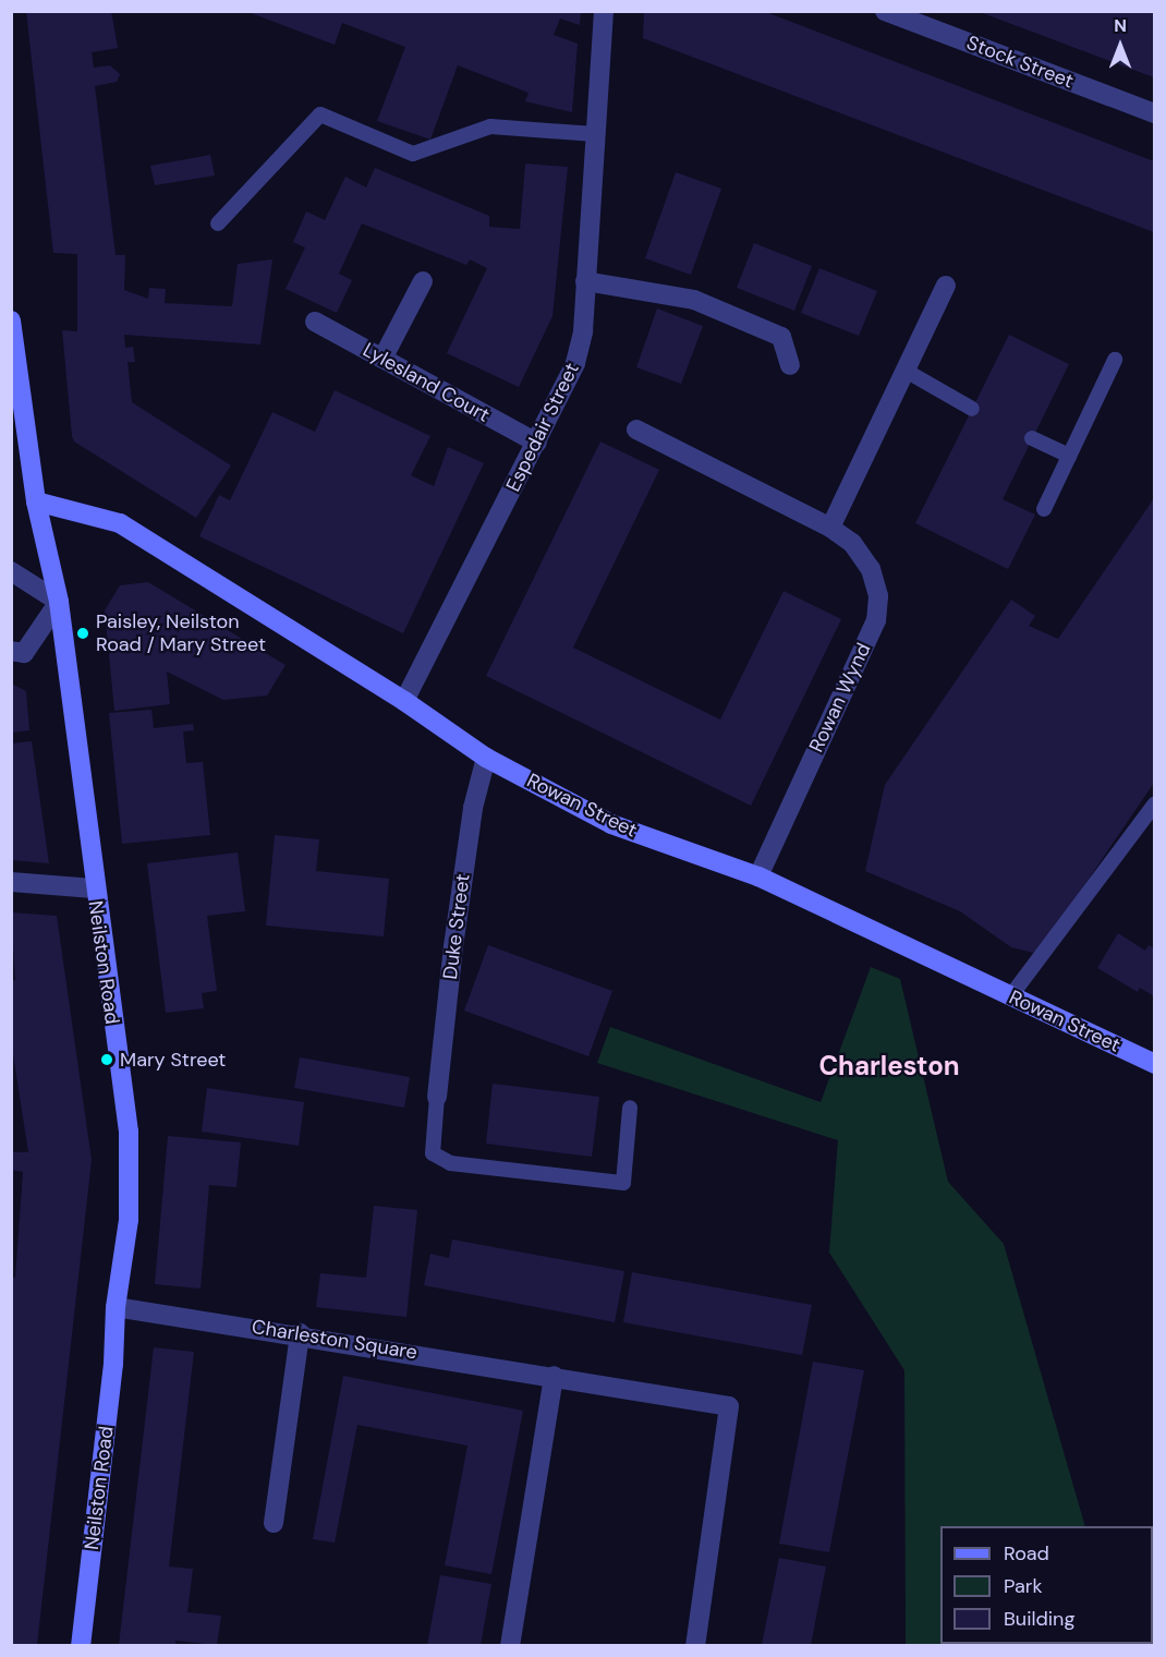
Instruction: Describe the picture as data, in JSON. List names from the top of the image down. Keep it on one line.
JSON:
{"streets":{"main road":["Rowan Street","Neilston Road"],"street":["Stock Street","Lylesland Court","Espedair Street","Rowan Wynd","Duke Street","Charleston Square"]},"crossings":[["Lylesland Court","Espedair Street"],["Espedair Street","Rowan Street"],["Rowan Wynd","Rowan Street"],["Rowan Street","Duke Street"],["Rowan Street","Neilston Road"],["Neilston Road","Charleston Square"]],"districts":["Charleston"],"places":["Paisley, Neilston Road / Mary Street","Mary Street"],"legend":["Road","Park","Building"],"north":"top"}
